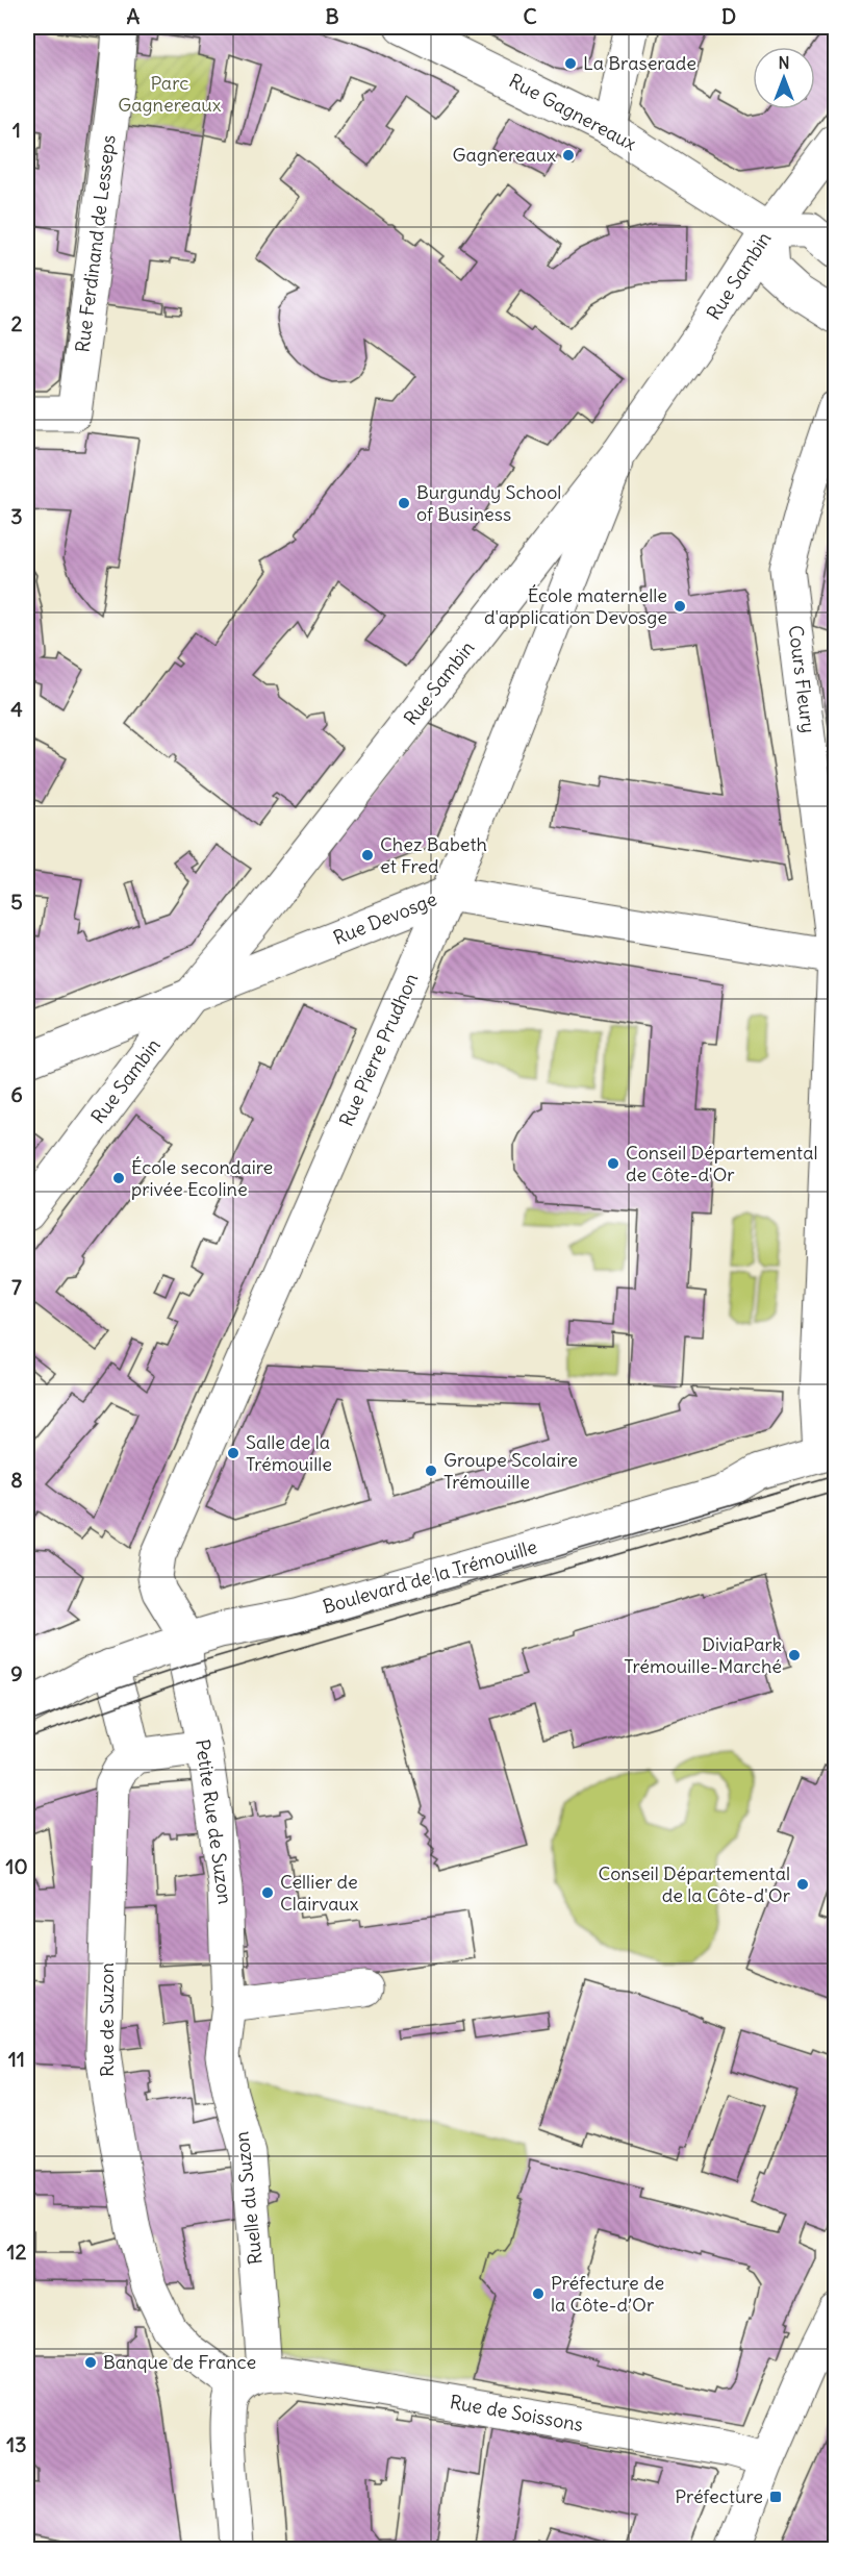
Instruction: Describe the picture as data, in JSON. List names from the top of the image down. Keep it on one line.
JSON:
{"streets":{"street":["Rue Gagnereaux","Rue Ferdinand de Lesseps","Rue Sambin","Cours Fleury","Rue Devosge","Rue Pierre Prudhon","Boulevard de la Trémouille","Petite Rue de Suzon","Rue de Suzon","Ruelle du Suzon","Rue de Soissons"]},"crossings":[["Rue Gagnereaux","Rue Sambin"],["Rue Sambin","Rue Devosge"],["Rue Sambin","Rue Pierre Prudhon"],["Cours Fleury","Rue Devosge"],["Cours Fleury","Boulevard de la Trémouille"],["Rue Devosge","Rue Pierre Prudhon"],["Rue Pierre Prudhon","Boulevard de la Trémouille"],["Rue Pierre Prudhon","Petite Rue de Suzon"],["Boulevard de la Trémouille","Petite Rue de Suzon"],["Petite Rue de Suzon","Ruelle du Suzon"],["Rue de Suzon","Ruelle du Suzon"],["Rue de Suzon","Rue de Soissons"],["Ruelle du Suzon","Rue de Soissons"]],"parks":["Parc Gagnereaux"],"places":{"other":["La Braserade","Gagnereaux","Burgundy School of Business","École maternelle d'application Devosge","Chez Babeth et Fred","Conseil Départemental de Côte-d'Or","École secondaire privée Ecoline","Salle de la Trémouille","Groupe Scolaire Trémouille","DiviaPark Trémouille-Marché","Conseil Départemental de la Côte-d'Or","Cellier de Clairvaux","Préfecture de la Côte-d’Or","Banque de France"],"transit":["Préfecture"]},"north":"top","grid":{"columns":["A","B","C","D"],"rows":["1","2","3","4","5","6","7","8","9","10","11","12","13"]}}
